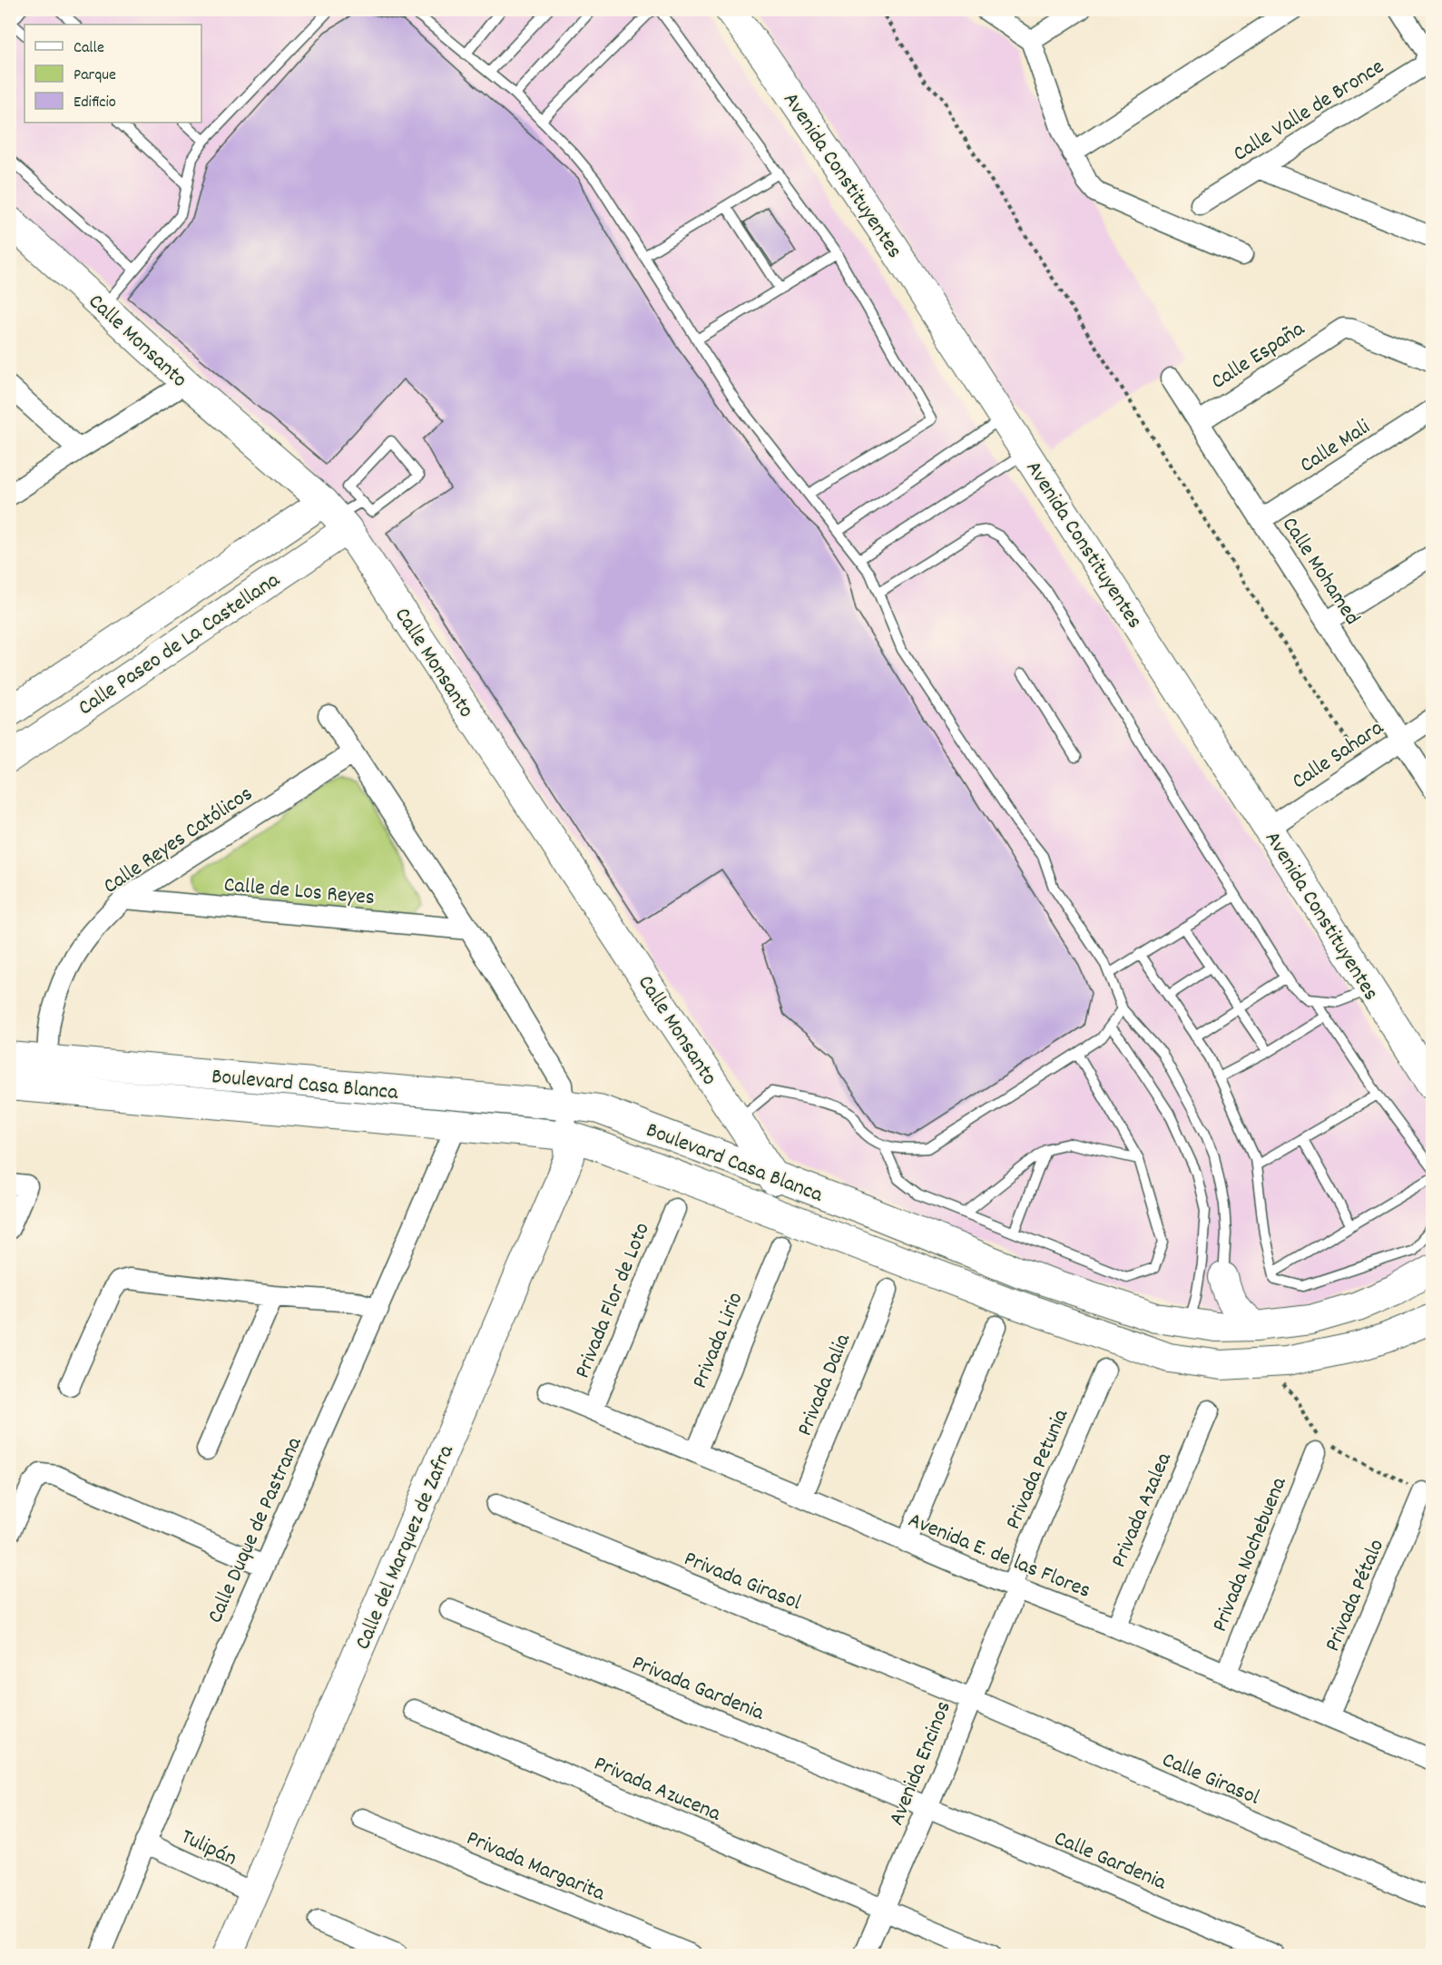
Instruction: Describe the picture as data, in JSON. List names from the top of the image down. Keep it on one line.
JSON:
{"streets":{"street":["Calle Valle de Bronce","Avenida Constituyentes","Calle Monsanto","Calle España","Calle Mali","Calle Mohamed","Calle Paseo de La Castellana","Calle Sahara","Calle Reyes Católicos","Calle de Los Reyes","Boulevard Casa Blanca","Privada Flor de Loto","Privada Lirio","Privada Dalia","Privada Petunia","Privada Azalea","Calle Duque de Pastrana","Calle del Marquez de Zafra","Avenida E. de las Flores","Privada Nochebuena","Privada Girasol","Privada Pétalo","Privada Gardenia","Avenida Encinos","Calle Girasol","Privada Azucena","Tulipán","Calle Gardenia","Privada Margarita"]},"crossings":[["Avenida Constituyentes","Calle Sahara"],["Calle Monsanto","Calle Paseo de La Castellana"],["Calle Monsanto","Boulevard Casa Blanca"],["Calle España","Calle Mohamed"],["Calle Mali","Calle Mohamed"],["Calle Mohamed","Calle Sahara"],["Calle Reyes Católicos","Calle de Los Reyes"],["Calle Reyes Católicos","Boulevard Casa Blanca"],["Boulevard Casa Blanca","Calle Duque de Pastrana"],["Boulevard Casa Blanca","Calle del Marquez de Zafra"],["Privada Flor de Loto","Avenida E. de las Flores"],["Privada Lirio","Avenida E. de las Flores"],["Privada Dalia","Avenida E. de las Flores"],["Privada Petunia","Avenida E. de las Flores"],["Privada Petunia","Avenida Encinos"],["Privada Azalea","Avenida E. de las Flores"],["Calle Duque de Pastrana","Tulipán"],["Calle del Marquez de Zafra","Tulipán"],["Avenida E. de las Flores","Privada Nochebuena"],["Avenida E. de las Flores","Privada Pétalo"],["Avenida E. de las Flores","Avenida Encinos"],["Privada Girasol","Avenida Encinos"],["Privada Girasol","Calle Girasol"],["Privada Gardenia","Avenida Encinos"],["Privada Gardenia","Calle Gardenia"],["Avenida Encinos","Calle Girasol"],["Avenida Encinos","Privada Azucena"],["Avenida Encinos","Calle Gardenia"]],"legend":["Calle","Parque","Edificio"]}
